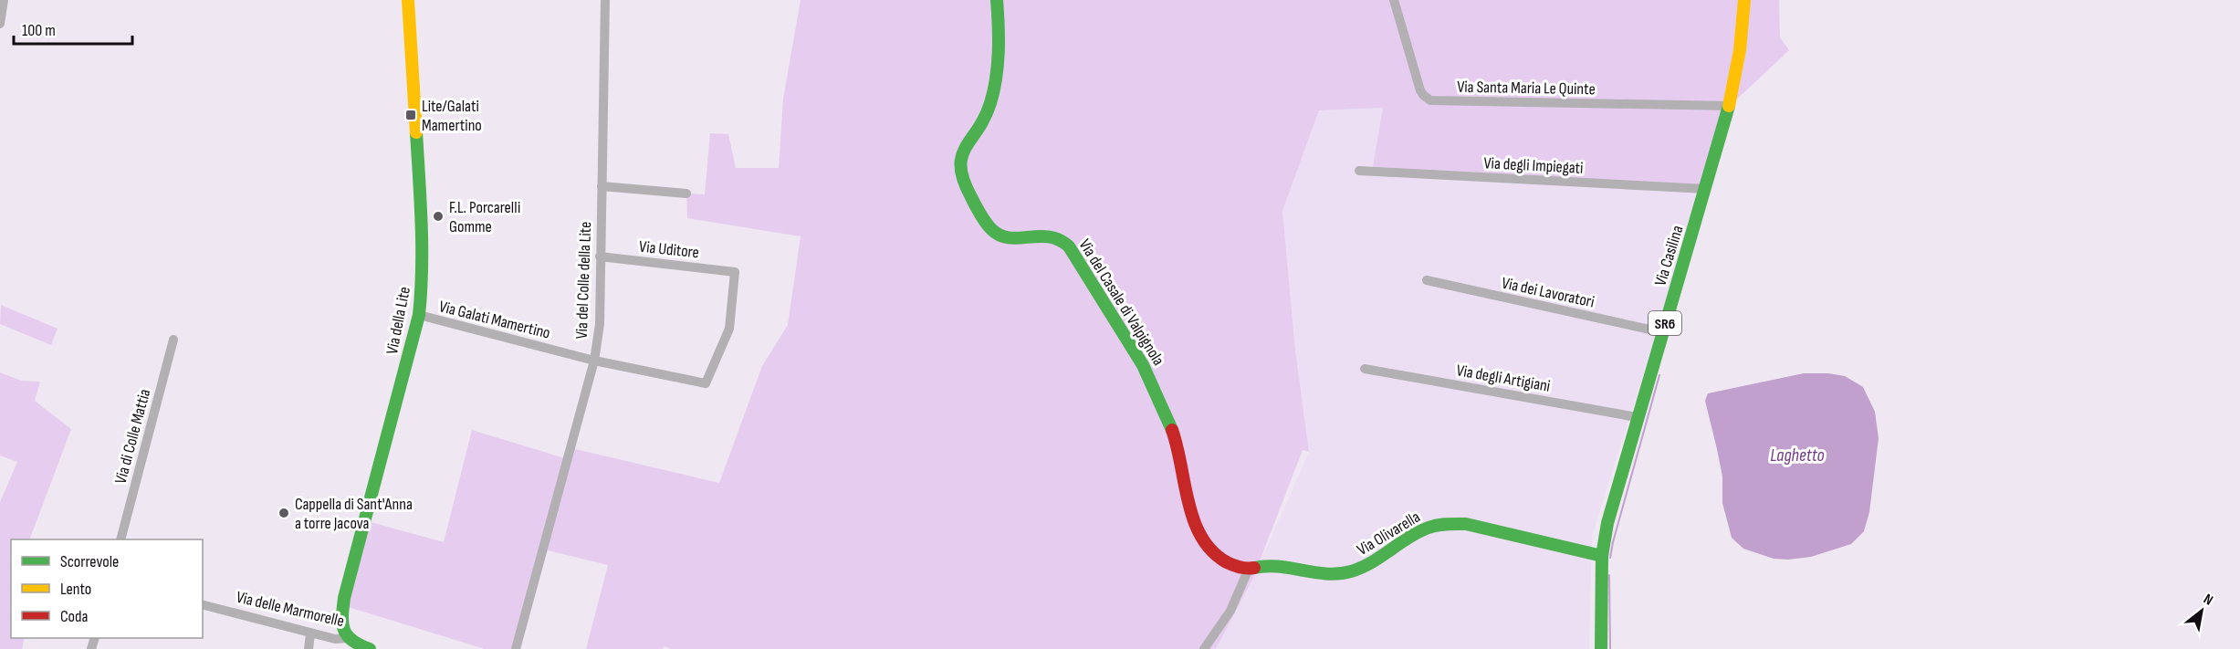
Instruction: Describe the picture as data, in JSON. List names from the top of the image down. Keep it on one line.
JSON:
{"streets":{"street":["Via Santa Maria Le Quinte","Via degli Impiegati","Via Uditore","Via Casilina","Via del Colle della Lite","Via dei Lavoratori","Via del Casale di Valpignola","Via Galati Mamertino","Via della Lite","SR6","Via degli Artigiani","Via di Colle Mattia","Via Olivarella","Via delle Marmorelle"]},"crossings":[["Via Santa Maria Le Quinte","Via Casilina"],["Via degli Impiegati","Via Casilina"],["Via Uditore","Via del Colle della Lite"],["Via Uditore","Via Galati Mamertino"],["Via Casilina","Via dei Lavoratori"],["Via Casilina","Via degli Artigiani"],["Via Casilina","Via Olivarella"],["Via del Colle della Lite","Via Galati Mamertino"],["Via del Casale di Valpignola","Via Olivarella"],["Via Galati Mamertino","Via della Lite"],["Via della Lite","Via delle Marmorelle"]],"water":["Laghetto"],"places":{"transit":["Lite/Galati Mamertino"],"other":["F.L. Porcarelli Gomme","Cappella di Sant'Anna a torre Jacova"]},"legend":["Scorrevole","Lento","Coda"],"scale_bar":"100 m","north":"top right"}
